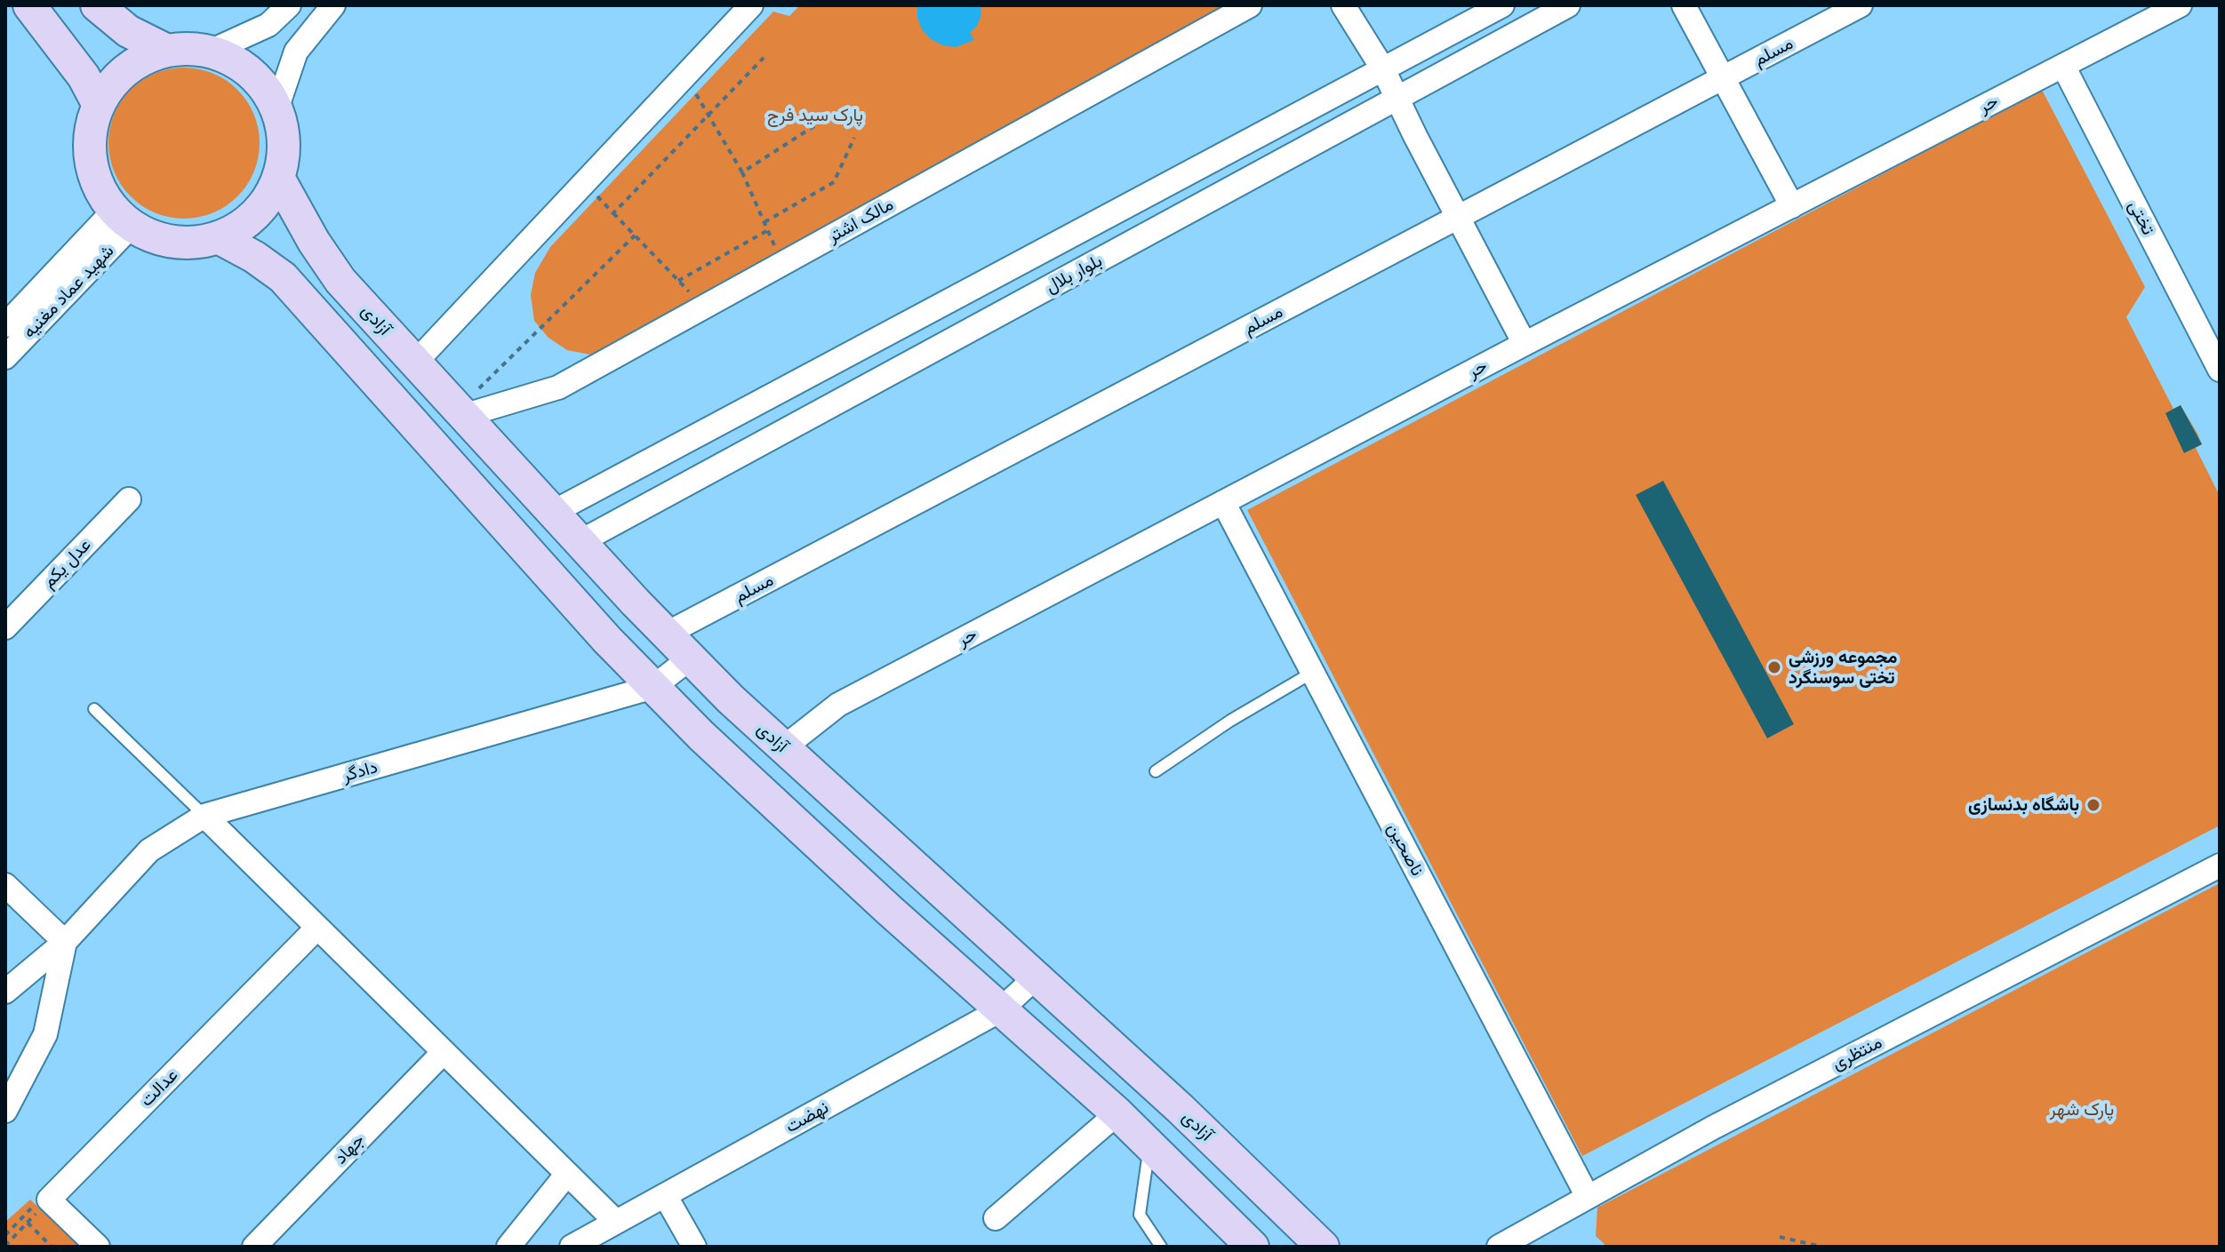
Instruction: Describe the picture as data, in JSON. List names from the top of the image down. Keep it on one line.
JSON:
{"streets":{"main road":["آزادی"],"street":["مسلم","حر","تختی","مالک اشتر","بلوار بلال","شهید عماد مغنیه","عدل یکم","دادگر","ناصحین","منتظری","عدالت","نهضت","جهاد"]},"crossings":[["مسلم","آزادی"],["حر","تختی"],["حر","آزادی"],["حر","ناصحین"],["مالک اشتر","آزادی"],["بلوار بلال","آزادی"],["شهید عماد مغنیه","آزادی"],["آزادی","دادگر"],["آزادی","نهضت"],["ناصحین","منتظری"]],"parks":["پارک سید فرج","پارک شهر"],"places":["مجموعه ورزشی تختی سوسنگرد","باشگاه بدنسازی"]}
